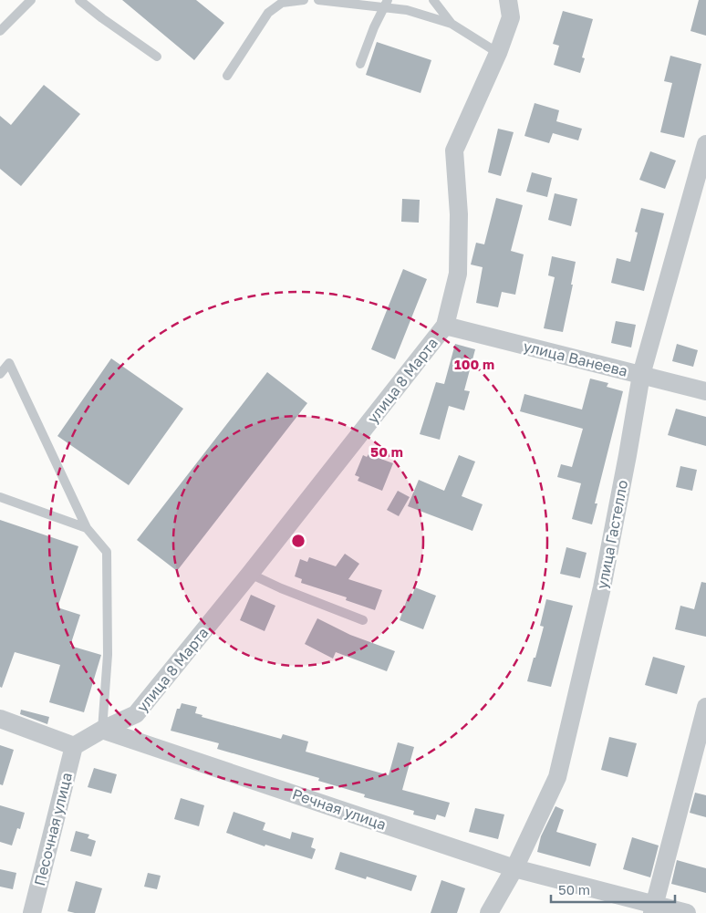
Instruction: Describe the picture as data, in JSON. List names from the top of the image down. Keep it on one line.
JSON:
{"streets":{"street":["улица Ванеева","улица 8 Марта","улица Гастелло","Речная улица","Песочная улица"]},"crossings":[["улица Ванеева","улица 8 Марта"],["улица Ванеева","улица Гастелло"],["улица 8 Марта","Речная улица"],["улица Гастелло","Речная улица"]],"scale_bar":"50 m","rings":["100 m","50 m"]}
